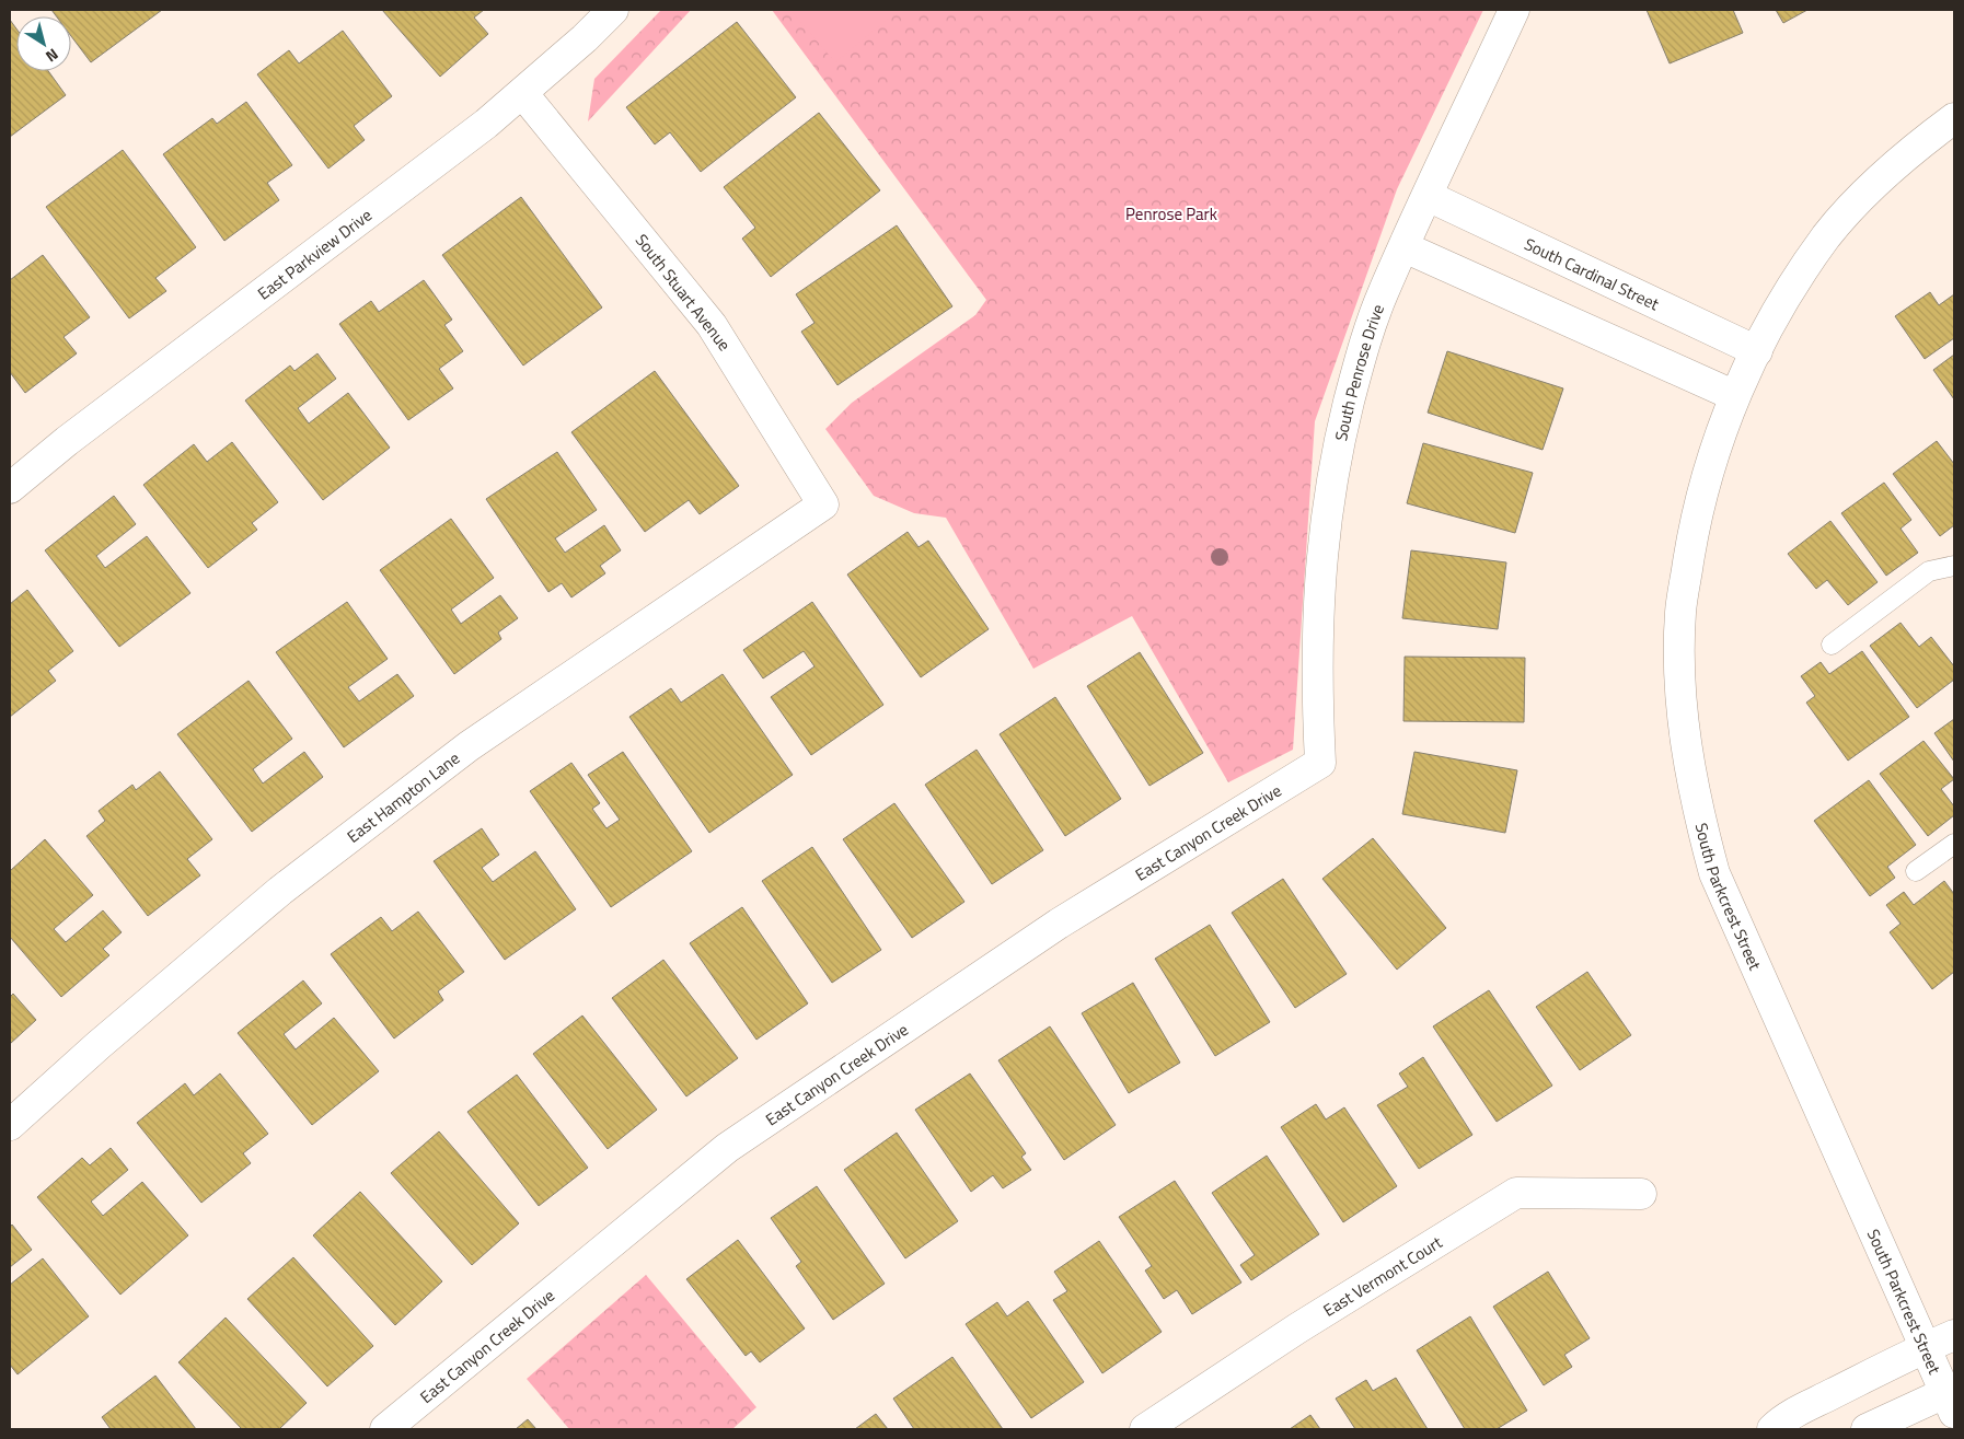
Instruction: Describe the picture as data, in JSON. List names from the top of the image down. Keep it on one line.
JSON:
{"streets":{"street":["East Parkview Drive","South Cardinal Street","South Stuart Avenue","South Penrose Drive","East Hampton Lane","East Canyon Creek Drive","South Parkcrest Street","East Vermont Court"]},"crossings":[["East Parkview Drive","South Stuart Avenue"],["South Cardinal Street","South Penrose Drive"],["South Cardinal Street","South Parkcrest Street"],["South Stuart Avenue","East Hampton Lane"],["South Penrose Drive","East Canyon Creek Drive"]],"parks":["Penrose Park"],"north":"bottom right"}
